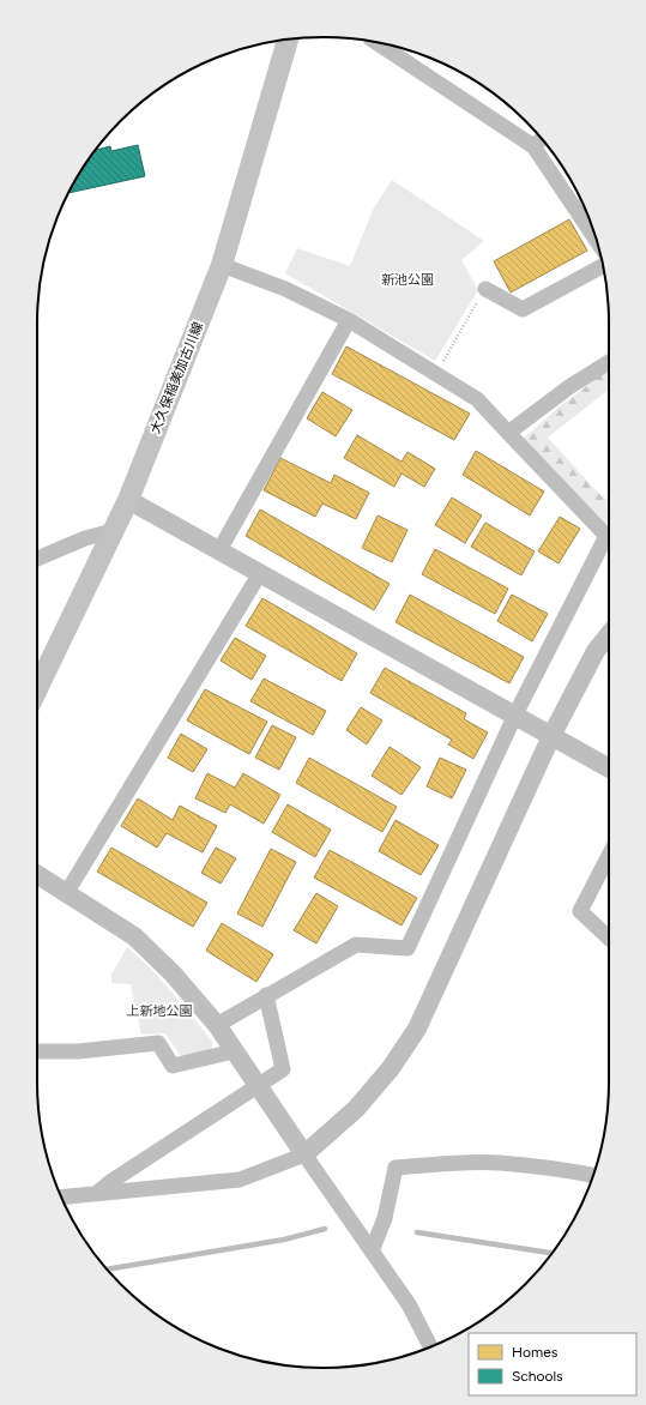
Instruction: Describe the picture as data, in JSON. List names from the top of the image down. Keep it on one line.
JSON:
{"streets":{"main road":["大久保稲美加古川線"]},"parks":["新池公園","上新地公園"],"legend":["Homes","Schools"]}
